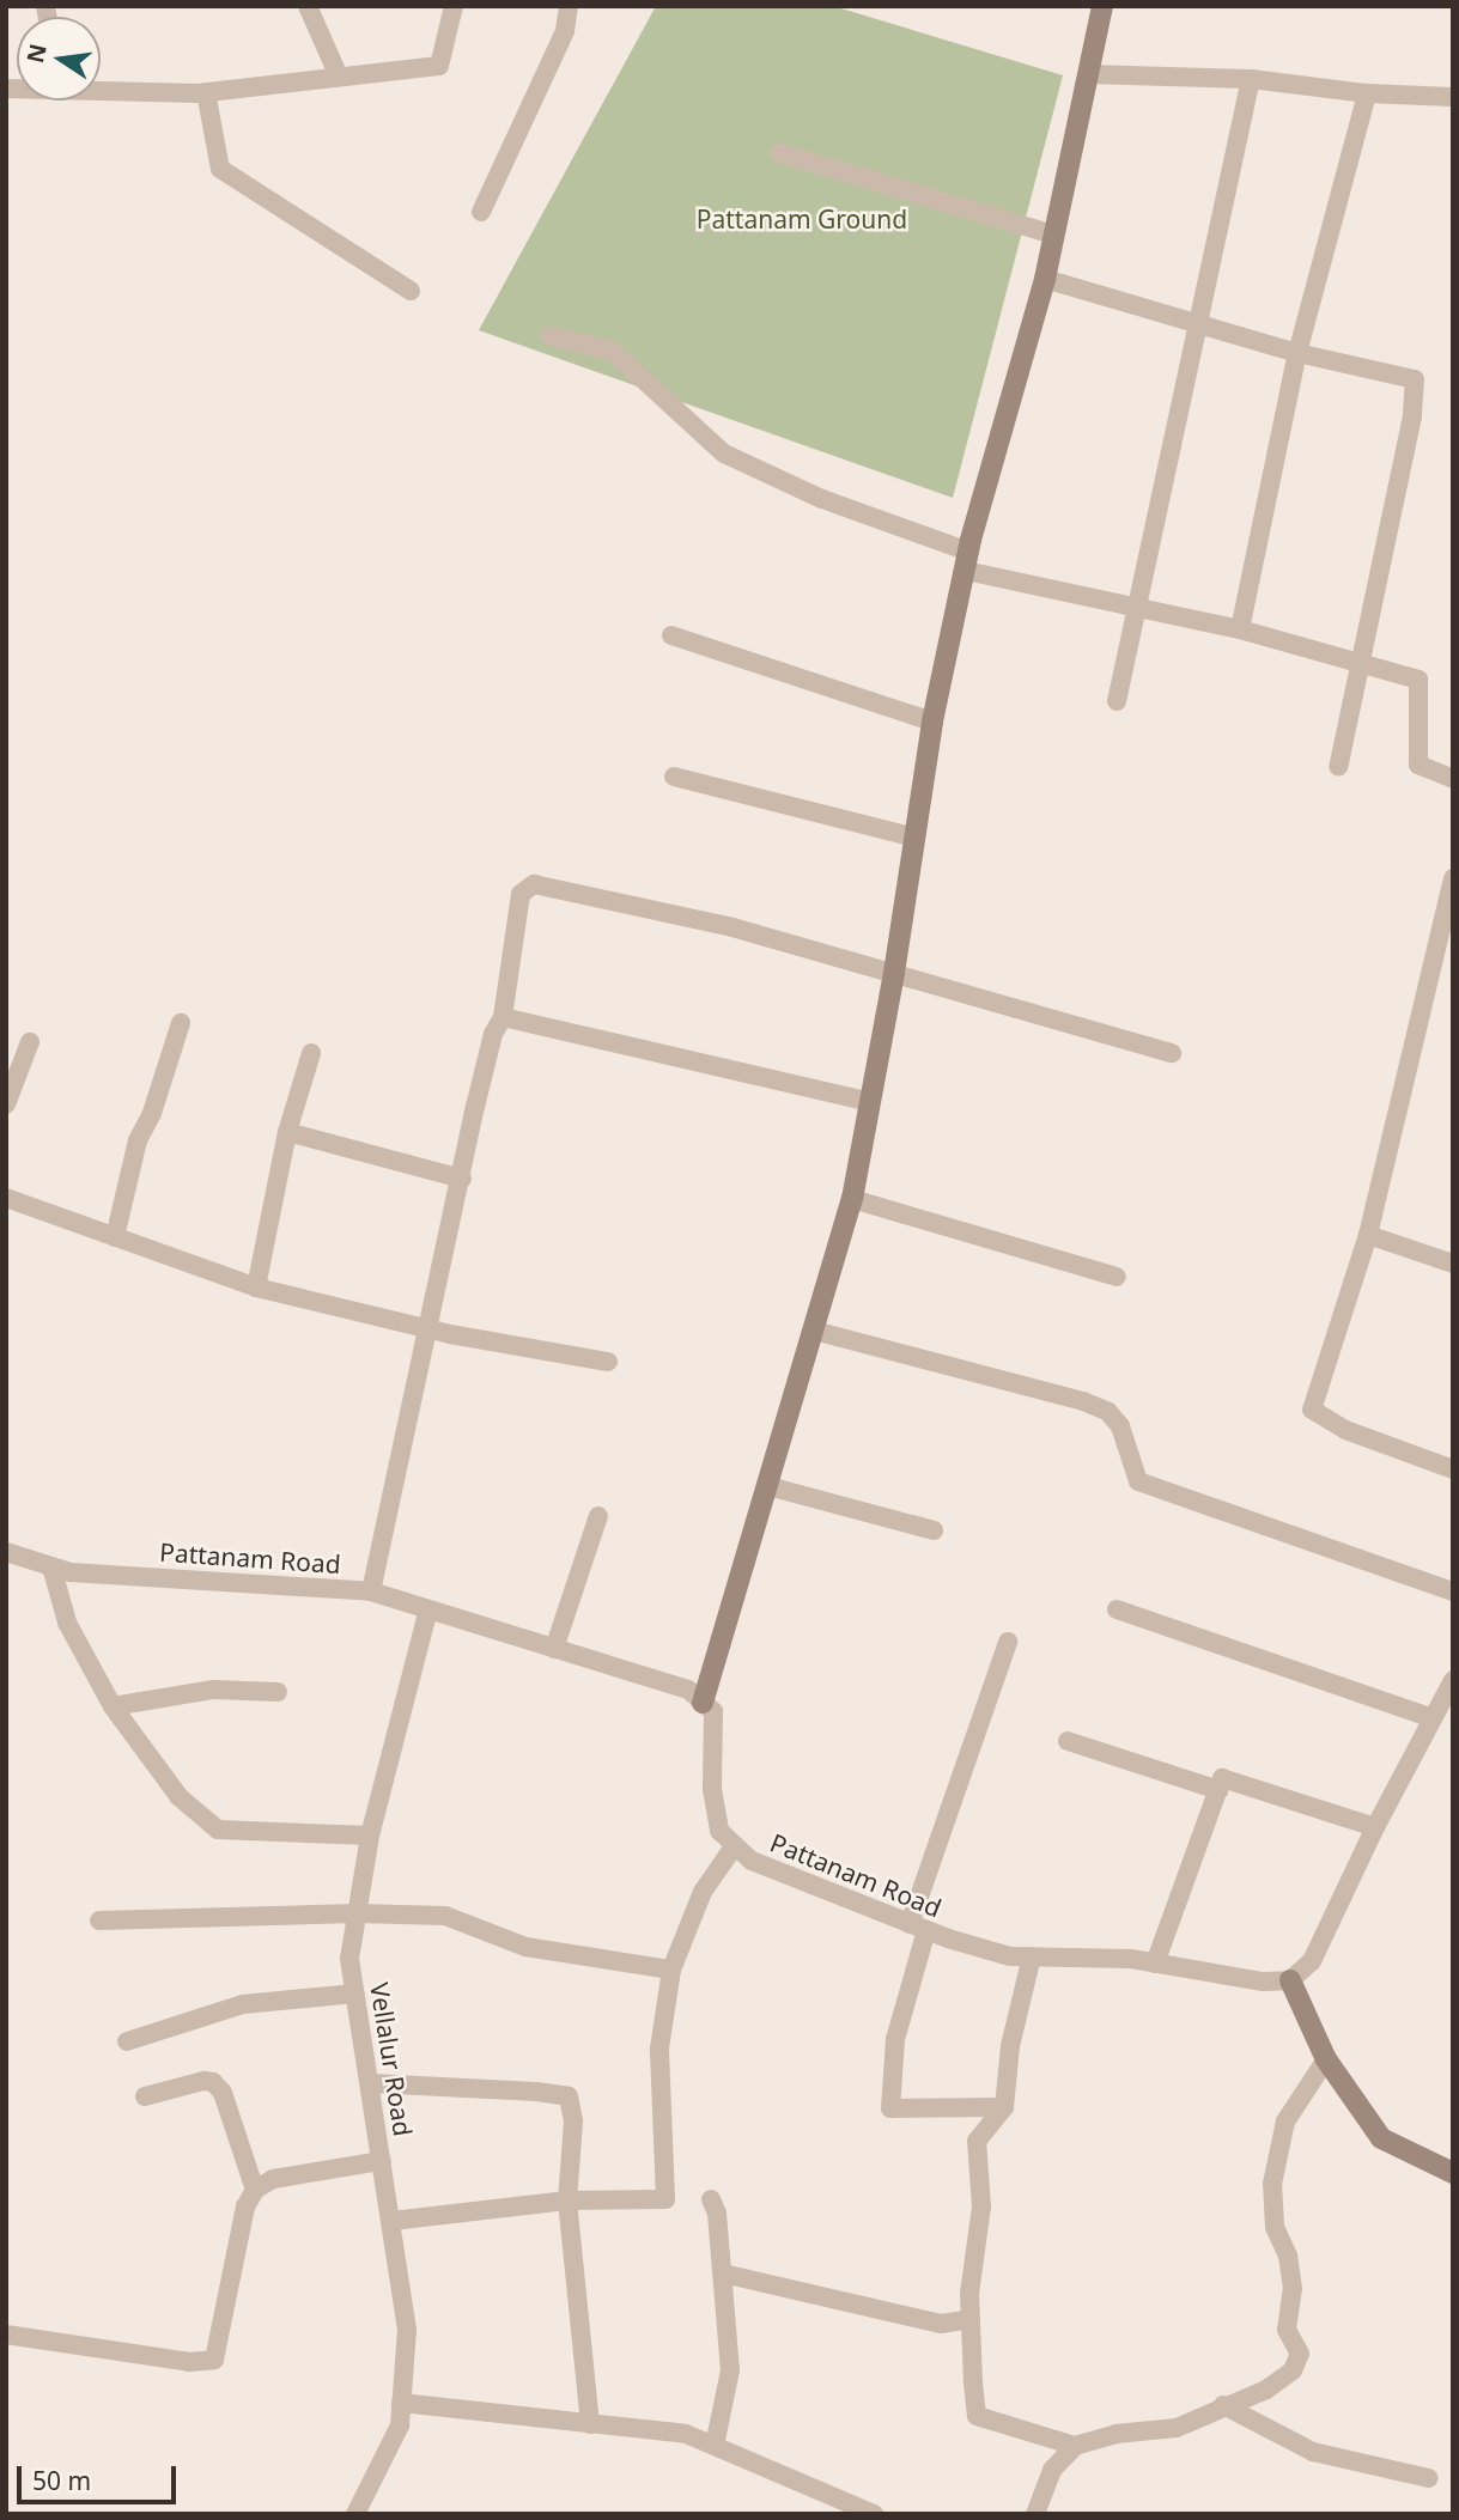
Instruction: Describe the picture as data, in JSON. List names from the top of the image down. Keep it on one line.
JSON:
{"streets":{"street":["Pattanam Road","Vellalur Road"]},"crossings":[["Pattanam Road","Vellalur Road"]],"parks":["Pattanam Ground"],"scale_bar":"50 m","north":"left"}
